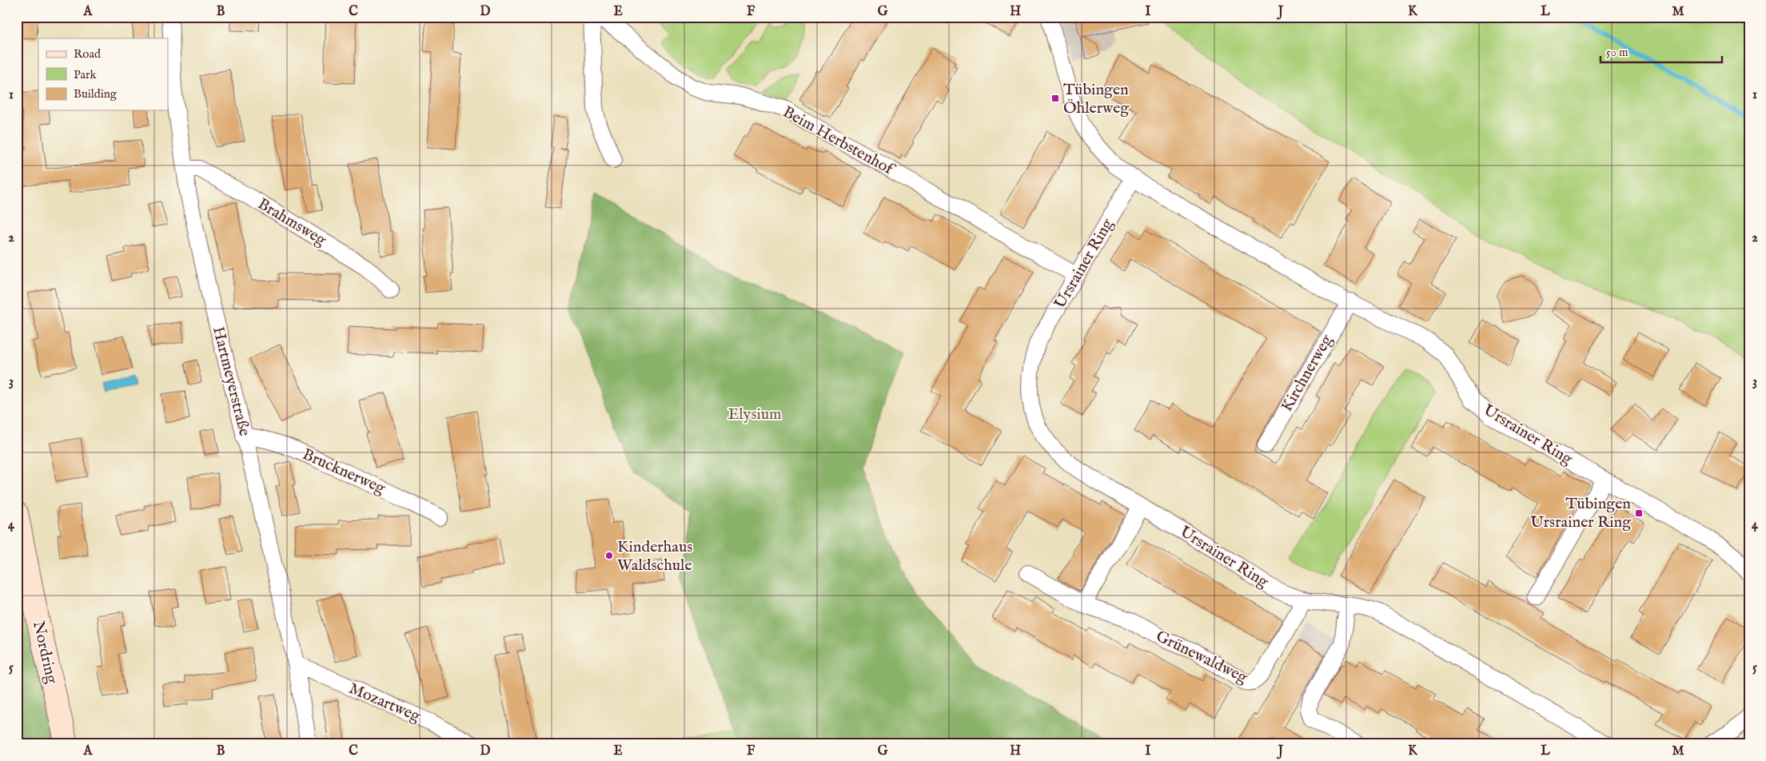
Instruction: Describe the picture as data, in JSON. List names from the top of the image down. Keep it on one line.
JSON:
{"streets":{"street":["Beim Herbstenhof","Brahmsweg","Ursrainer Ring","Kirchnerweg","Hartmeyerstraße","Brucknerweg","Nordring","Grünewaldweg","Mozartweg"]},"crossings":[["Beim Herbstenhof","Ursrainer Ring"],["Brahmsweg","Hartmeyerstraße"],["Ursrainer Ring","Kirchnerweg"],["Ursrainer Ring","Grünewaldweg"],["Hartmeyerstraße","Brucknerweg"],["Hartmeyerstraße","Mozartweg"]],"parks":["Elysium"],"places":{"transit":["Tübingen Öhlerweg","Tübingen Ursrainer Ring"],"other":["Kinderhaus Waldschule"]},"legend":["Road","Park","Building"],"scale_bar":"50 m","grid":{"columns":["A","B","C","D","E","F","G","H","I","J","K","L","M"],"rows":["1","2","3","4","5"]}}
